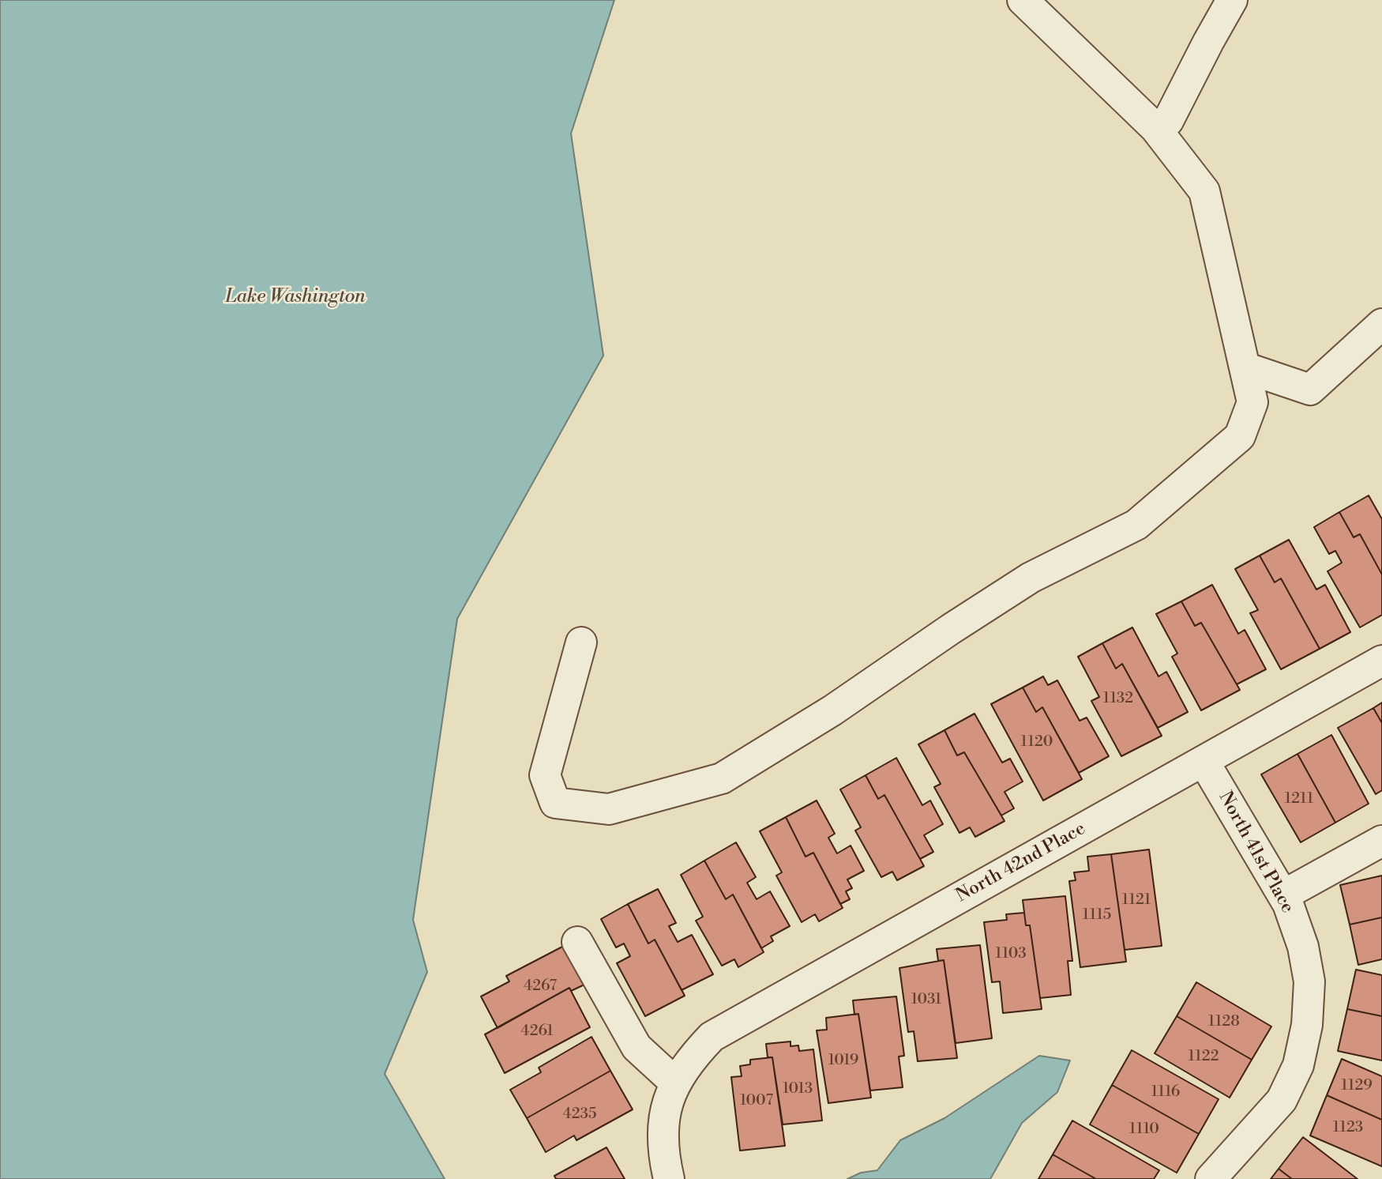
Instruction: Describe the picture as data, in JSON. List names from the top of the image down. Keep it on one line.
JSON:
{"streets":{"street":["North 41st Place","North 42nd Place"]},"crossings":[["North 41st Place","North 42nd Place"]],"water":["Lake Washington"],"house_numbers":["1132","1120","1211","1121","1115","1103","4267","1031","1128","4261","1122","1019","1129","1013","1116","1007","4235","1123","1110"]}
